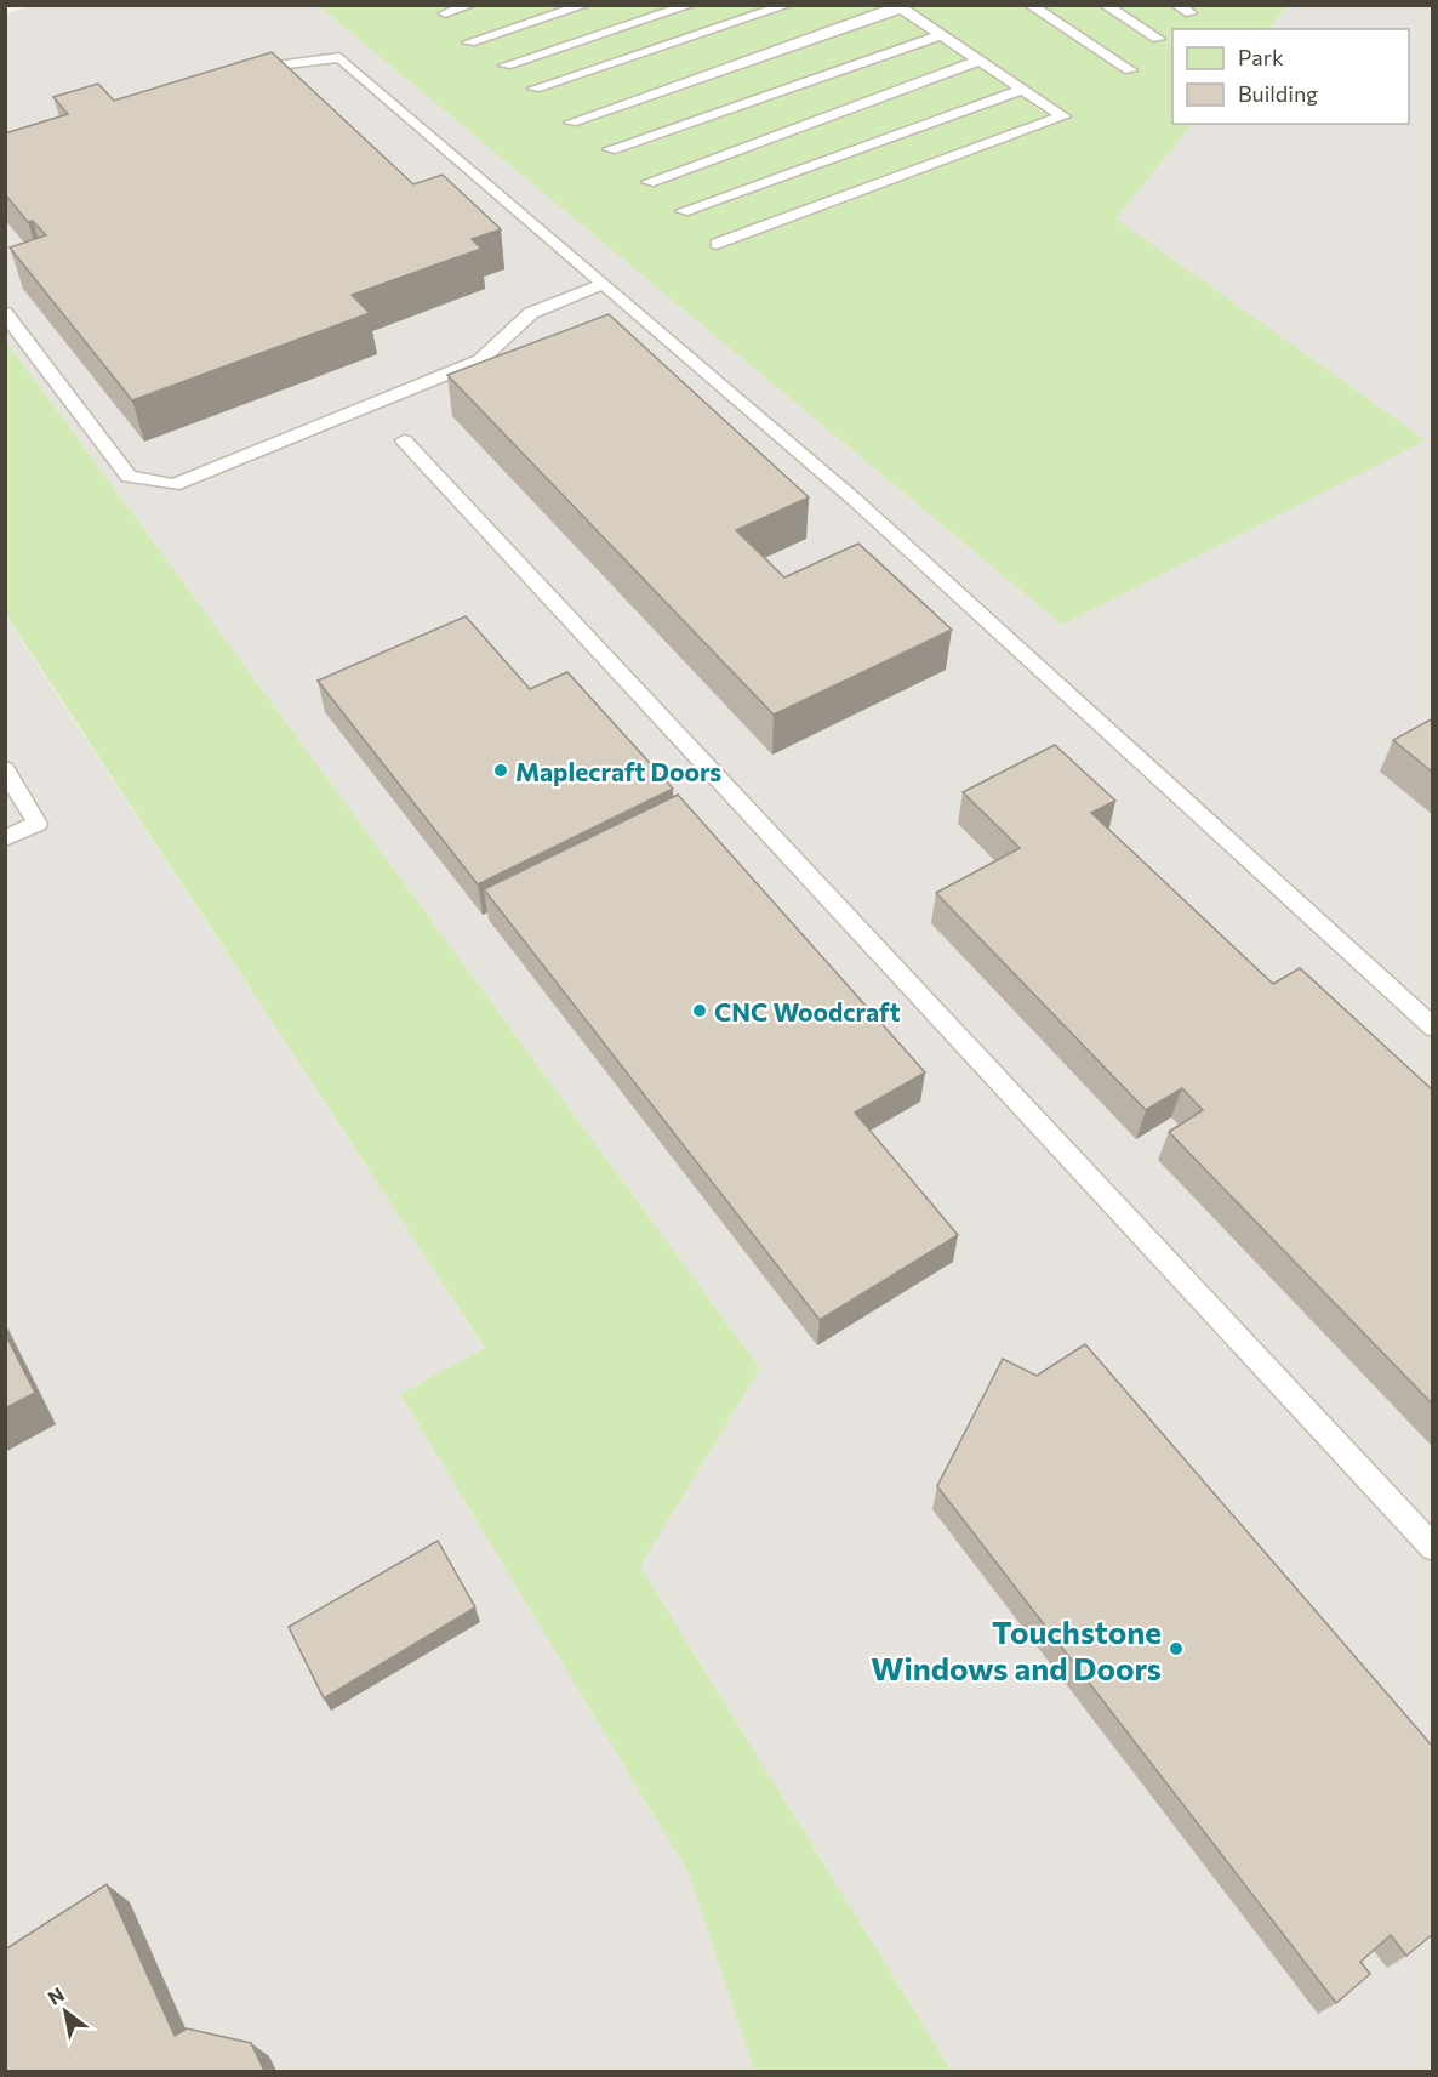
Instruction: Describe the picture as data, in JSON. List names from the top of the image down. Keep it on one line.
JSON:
{"places":["Maplecraft Doors","CNC Woodcraft","Touchstone Windows and Doors"],"legend":["Park","Building"],"north":"top left"}
